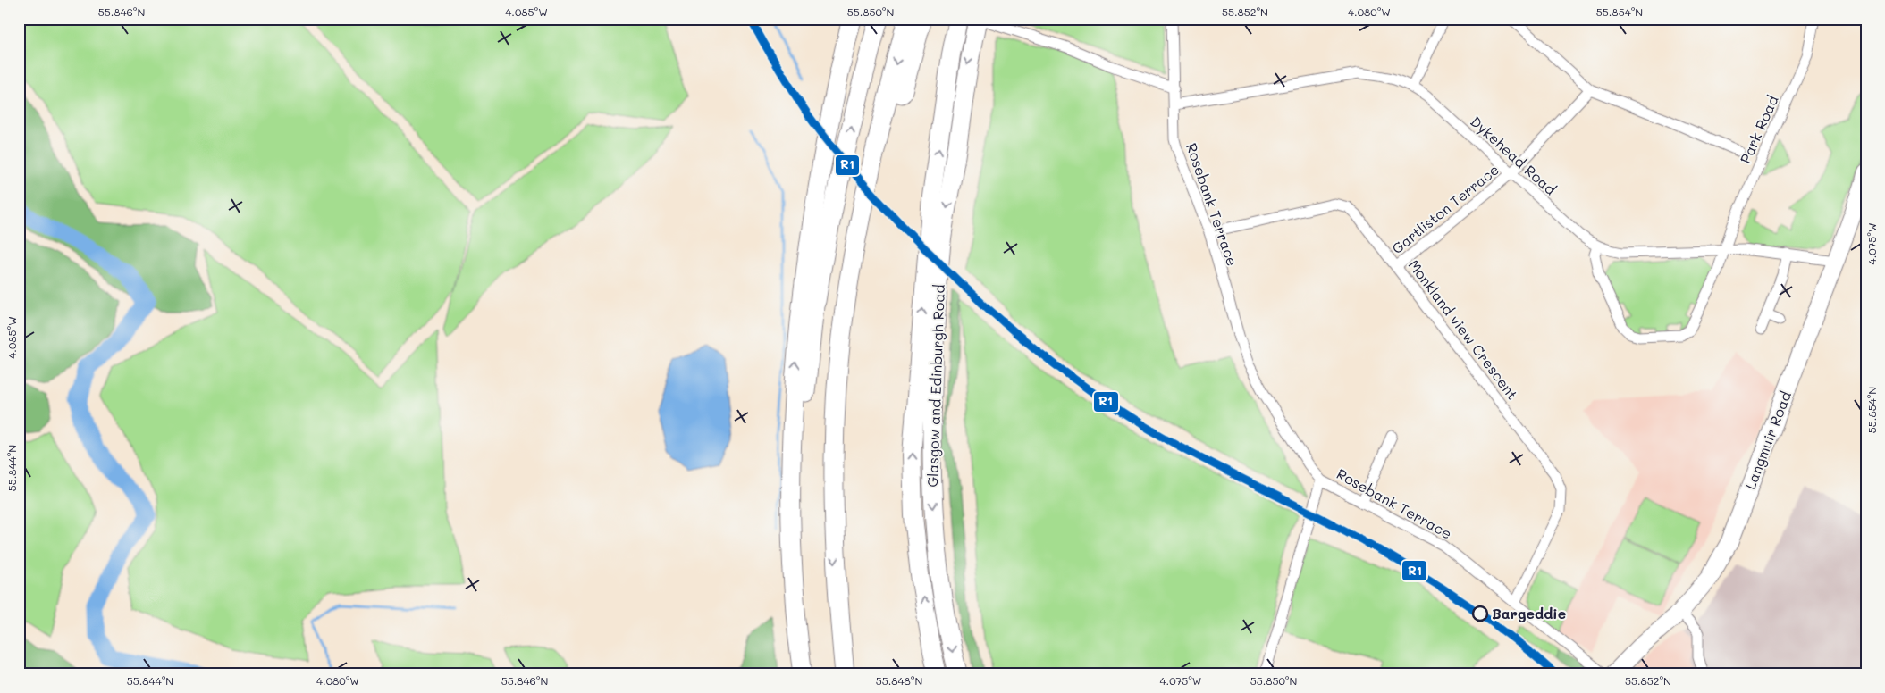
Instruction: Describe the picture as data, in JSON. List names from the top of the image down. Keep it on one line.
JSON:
{"streets":{"highway":["Glasgow and Edinburgh Road"],"main road":["Langmuir Road"],"street":["Park Road","Dykehead Road","Rosebank Terrace","Gartliston Terrace","Monkland view Crescent"]},"crossings":[["Park Road","Dykehead Road"],["Dykehead Road","Rosebank Terrace"],["Dykehead Road","Gartliston Terrace"],["Dykehead Road","Langmuir Road"],["Rosebank Terrace","Monkland view Crescent"],["Gartliston Terrace","Monkland view Crescent"]],"places":["Bargeddie"],"lines":["transit line R1"],"coordinates":["55.846°N","4.085°W","55.850°N","55.852°N","4.080°W","55.854°N","4.075°W","55.844°N","55.848°N"]}
